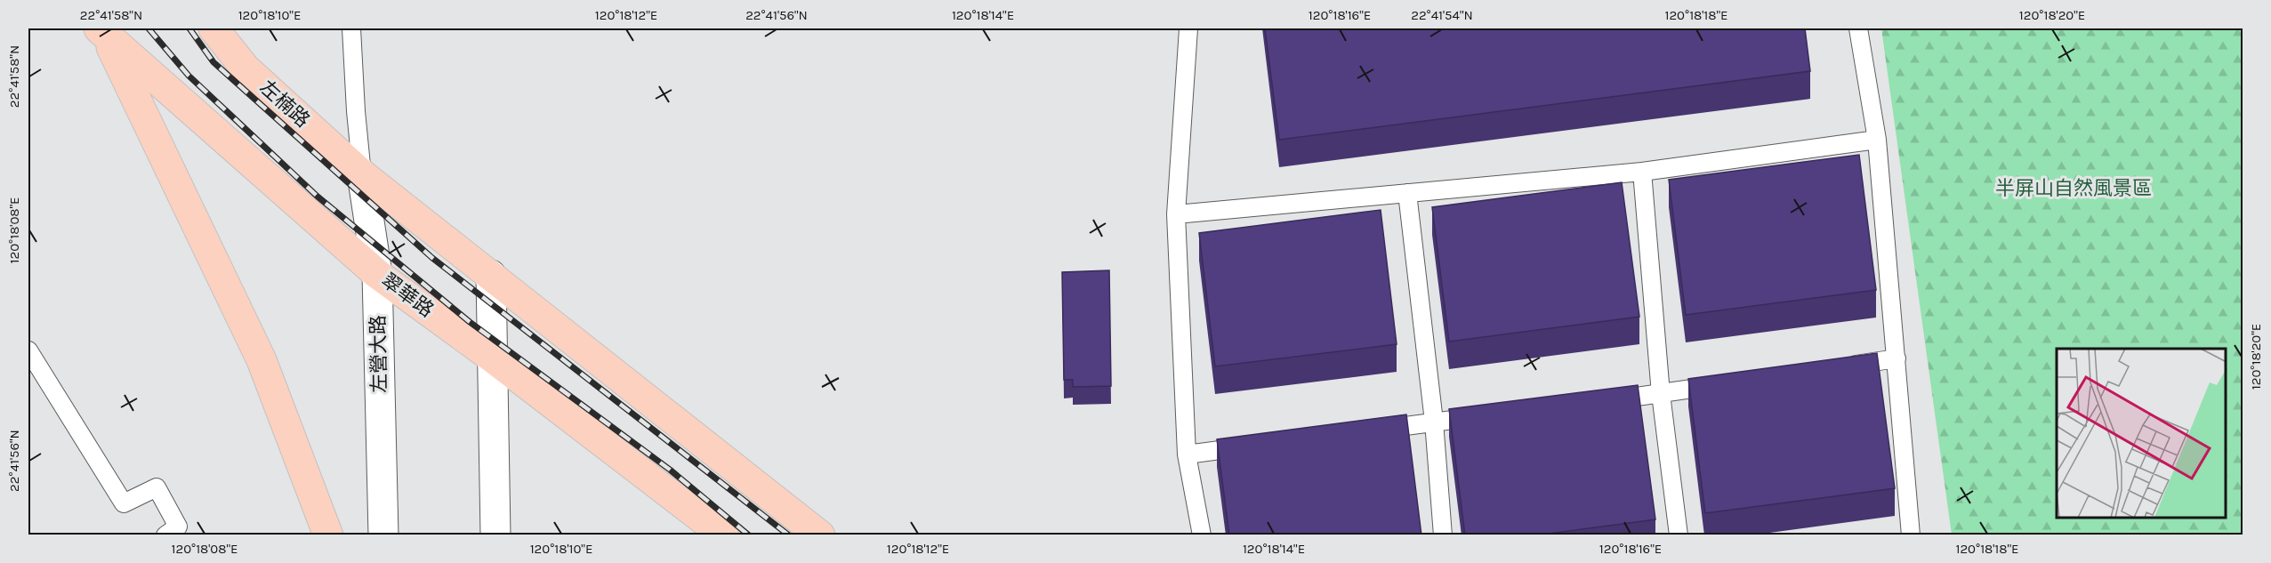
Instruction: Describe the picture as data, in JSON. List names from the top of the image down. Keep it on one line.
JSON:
{"streets":{"main road":["左楠路","翠華路"],"street":["左營大路"]},"crossings":[["左楠路","左營大路"],["翠華路","左營大路"]],"parks":["半屏山自然風景區"],"coordinates":["22°41'58\"N","120°18'10\"E","120°18'12\"E","22°41'56\"N","120°18'14\"E","120°18'16\"E","22°41'54\"N","120°18'18\"E","120°18'20\"E","120°18'08\"E"]}
